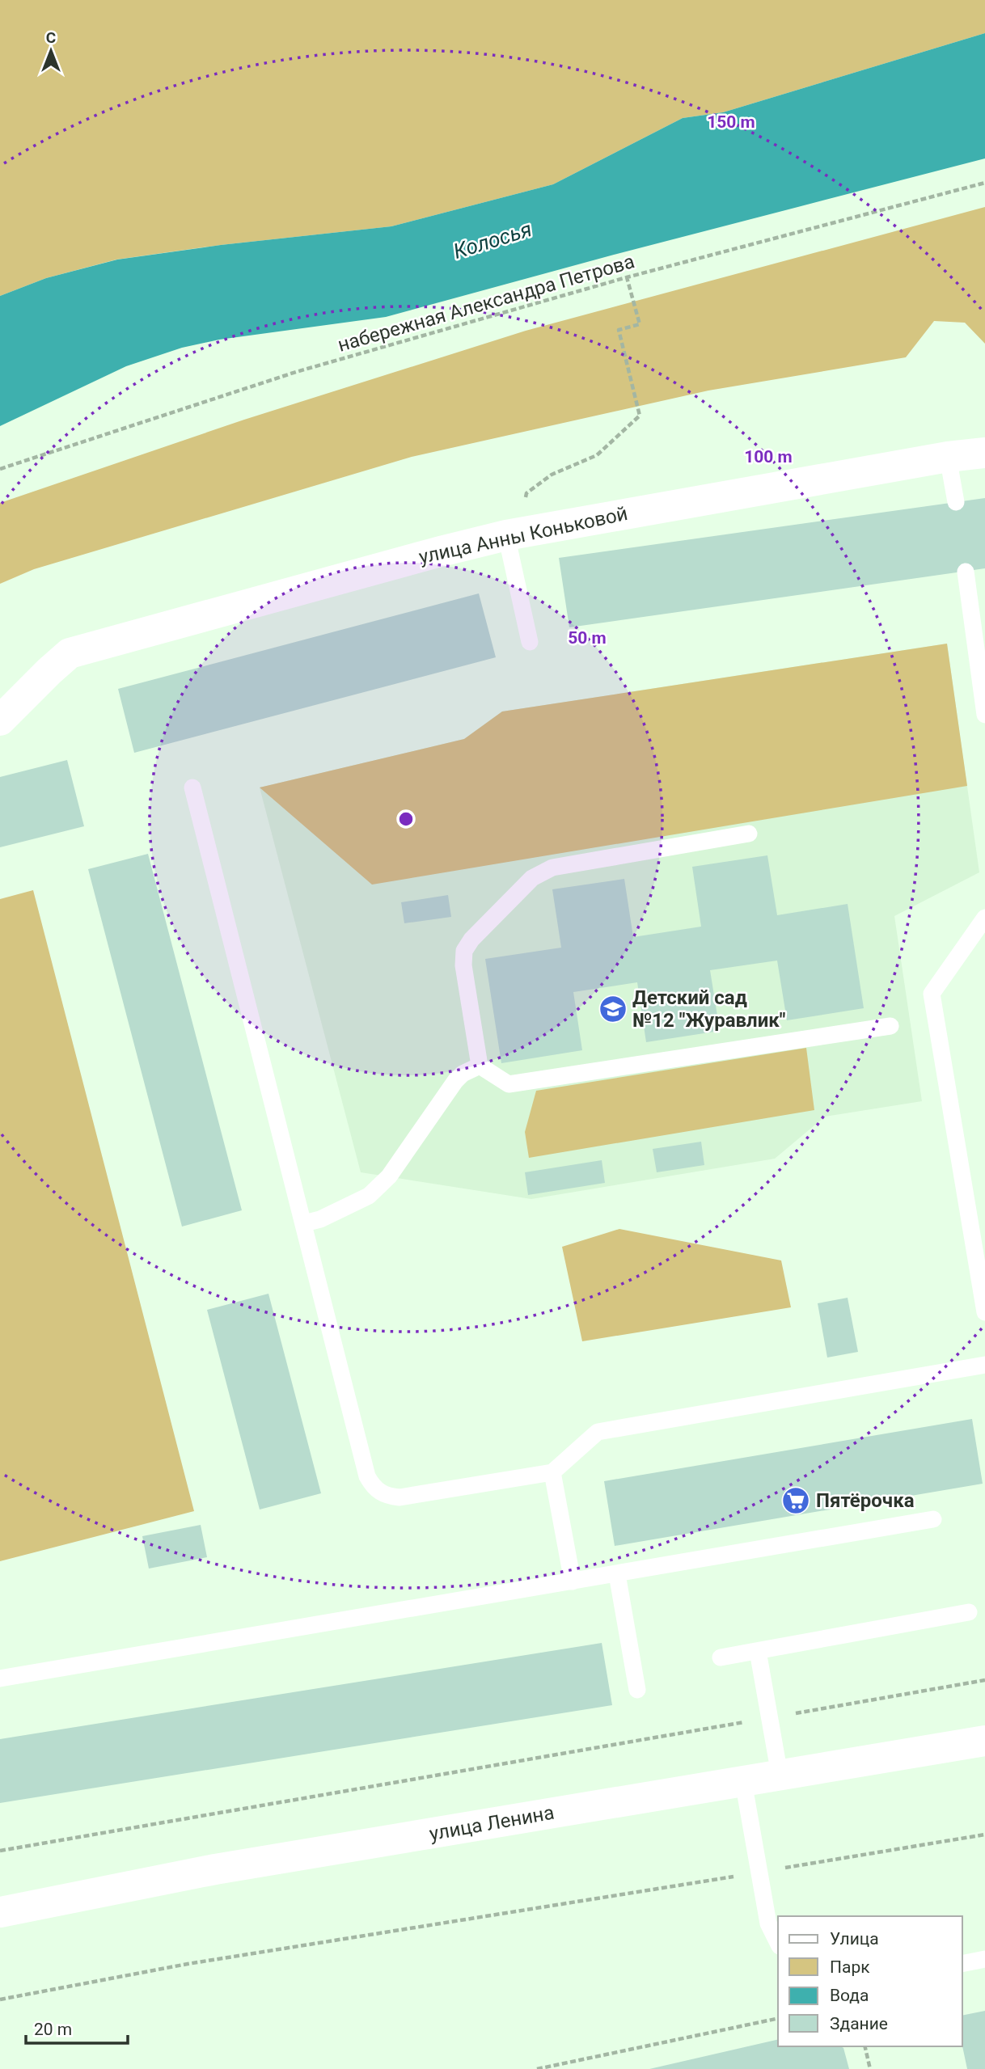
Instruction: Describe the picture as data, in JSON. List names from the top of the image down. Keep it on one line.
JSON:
{"streets":{"street":["улица Анны Коньковой","улица Ленина"],"path":["набережная Александра Петрова"]},"water":["Колосья"],"places":{"school or university":["Детский сад №12 \"Журавлик\""],"supermarket":["Пятёрочка"]},"legend":["Улица","Парк","Вода","Здание"],"scale_bar":"20 m","north":"top","rings":["150 m","100 m","50 m"]}
